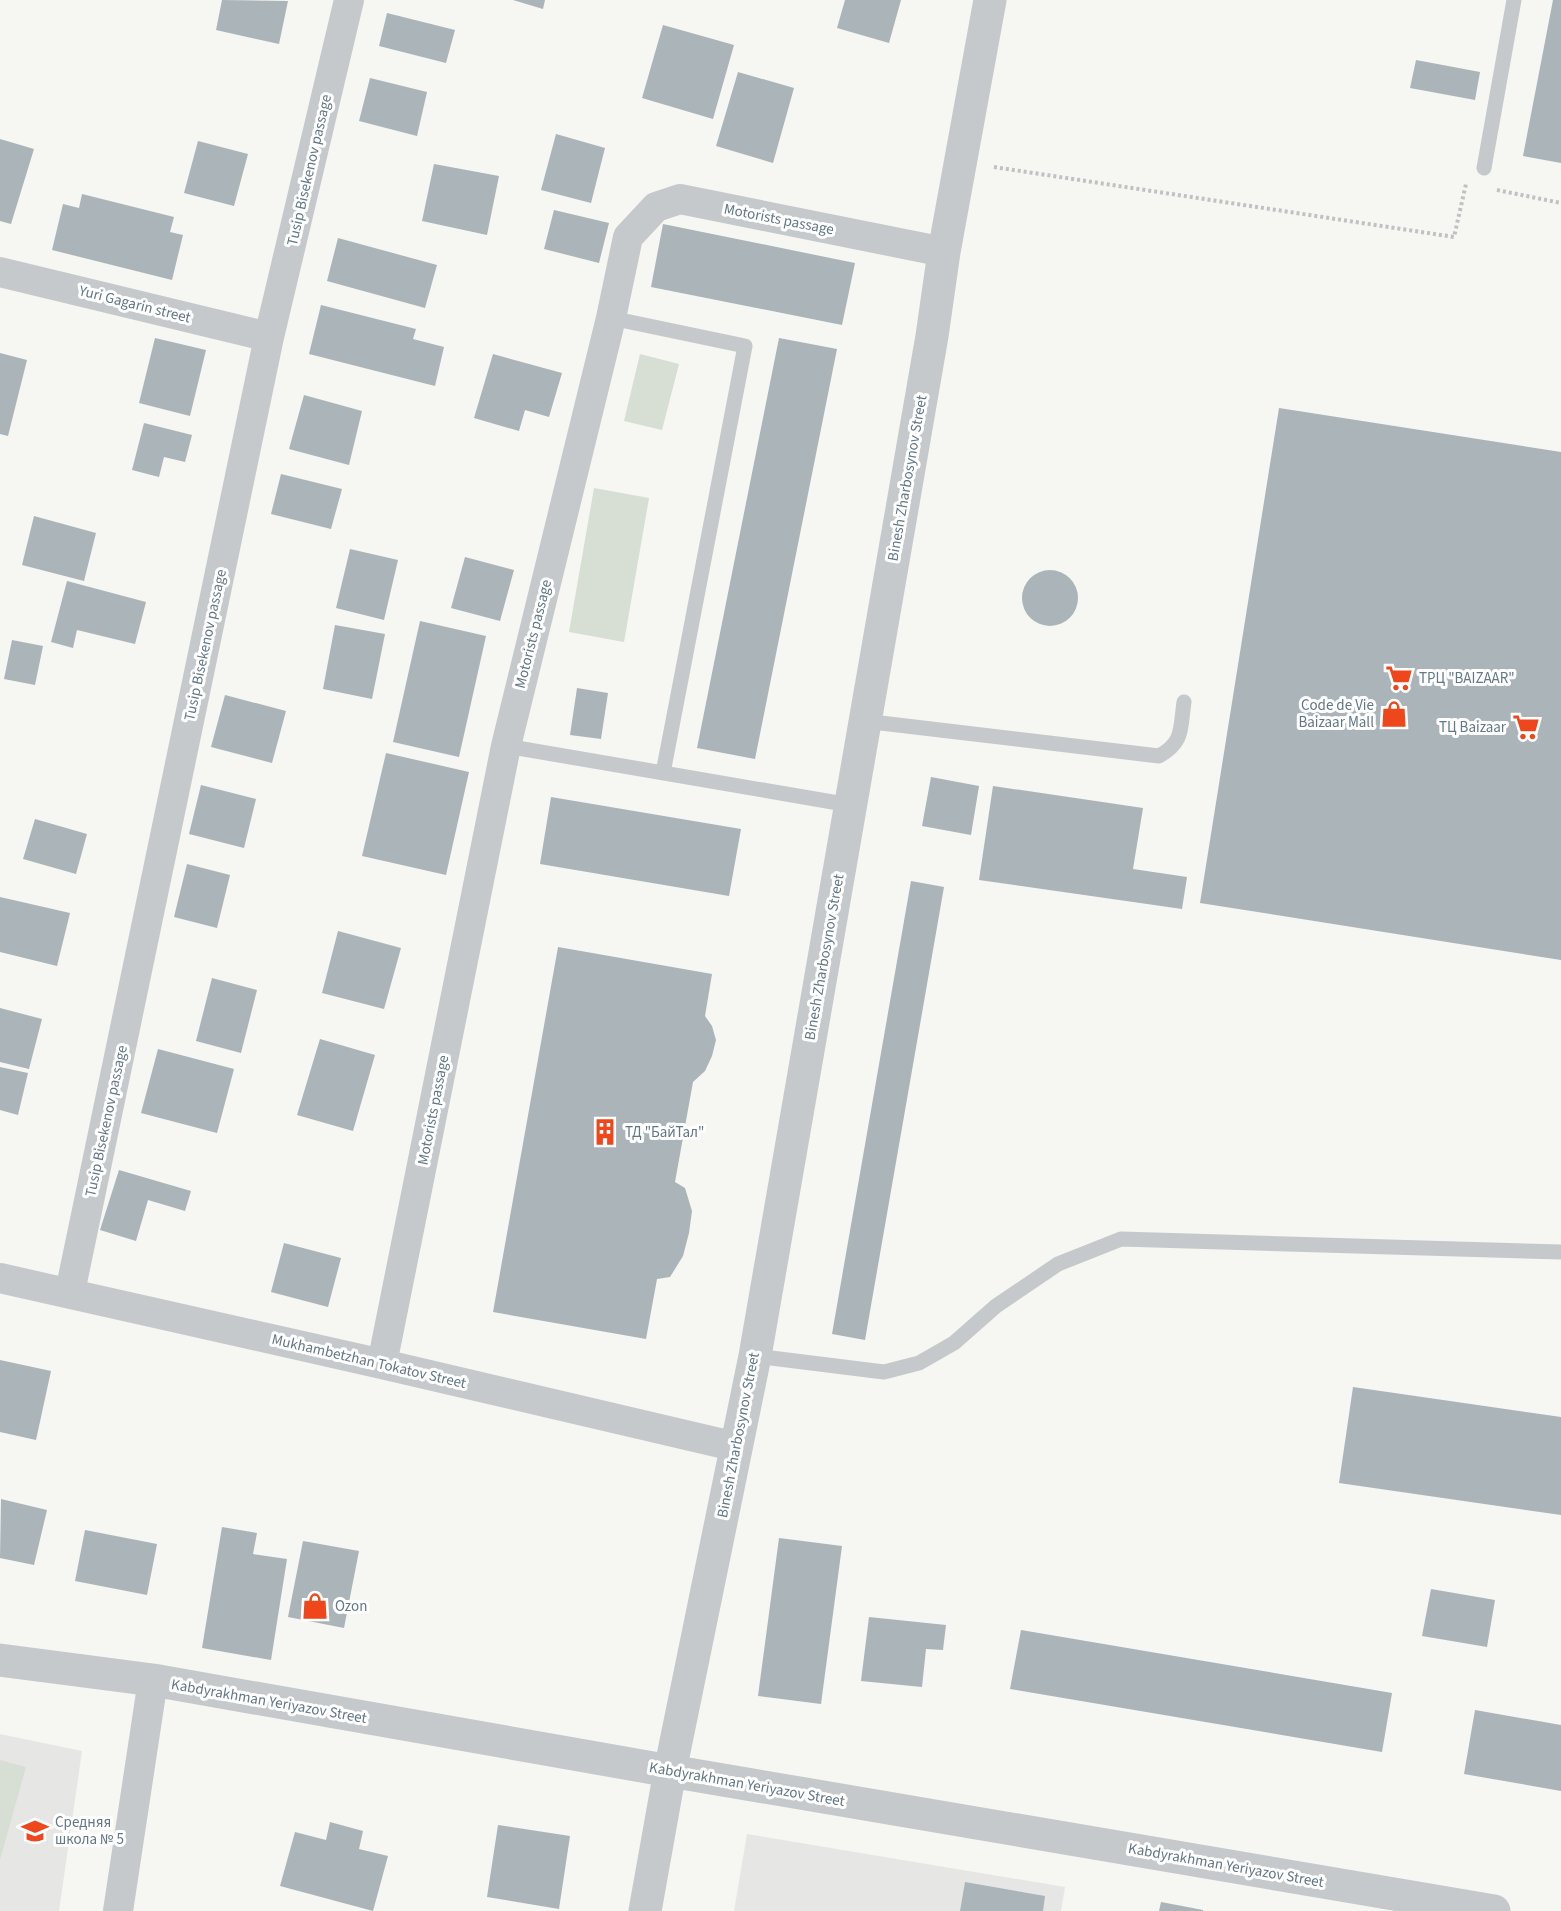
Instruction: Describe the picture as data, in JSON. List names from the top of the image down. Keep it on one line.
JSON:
{"streets":{"street":["Tusip Bisekenov passage","Motorists passage","Yuri Gagarin street","Binesh Zharbosynov Street","Mukhambetzhan Tokatov Street","Kabdyrakhman Yeriyazov Street"]},"crossings":[["Tusip Bisekenov passage","Yuri Gagarin street"],["Tusip Bisekenov passage","Mukhambetzhan Tokatov Street"],["Motorists passage","Binesh Zharbosynov Street"],["Motorists passage","Mukhambetzhan Tokatov Street"],["Binesh Zharbosynov Street","Mukhambetzhan Tokatov Street"],["Binesh Zharbosynov Street","Kabdyrakhman Yeriyazov Street"]],"places":{"supermarket":["ТРЦ \"BAIZAAR\"","ТЦ Baizaar"],"shop":["Code de Vie Baizaar Mall","Ozon"],"building":["ТД \"БайТал\""],"school or university":["Средняя школа № 5"]}}
